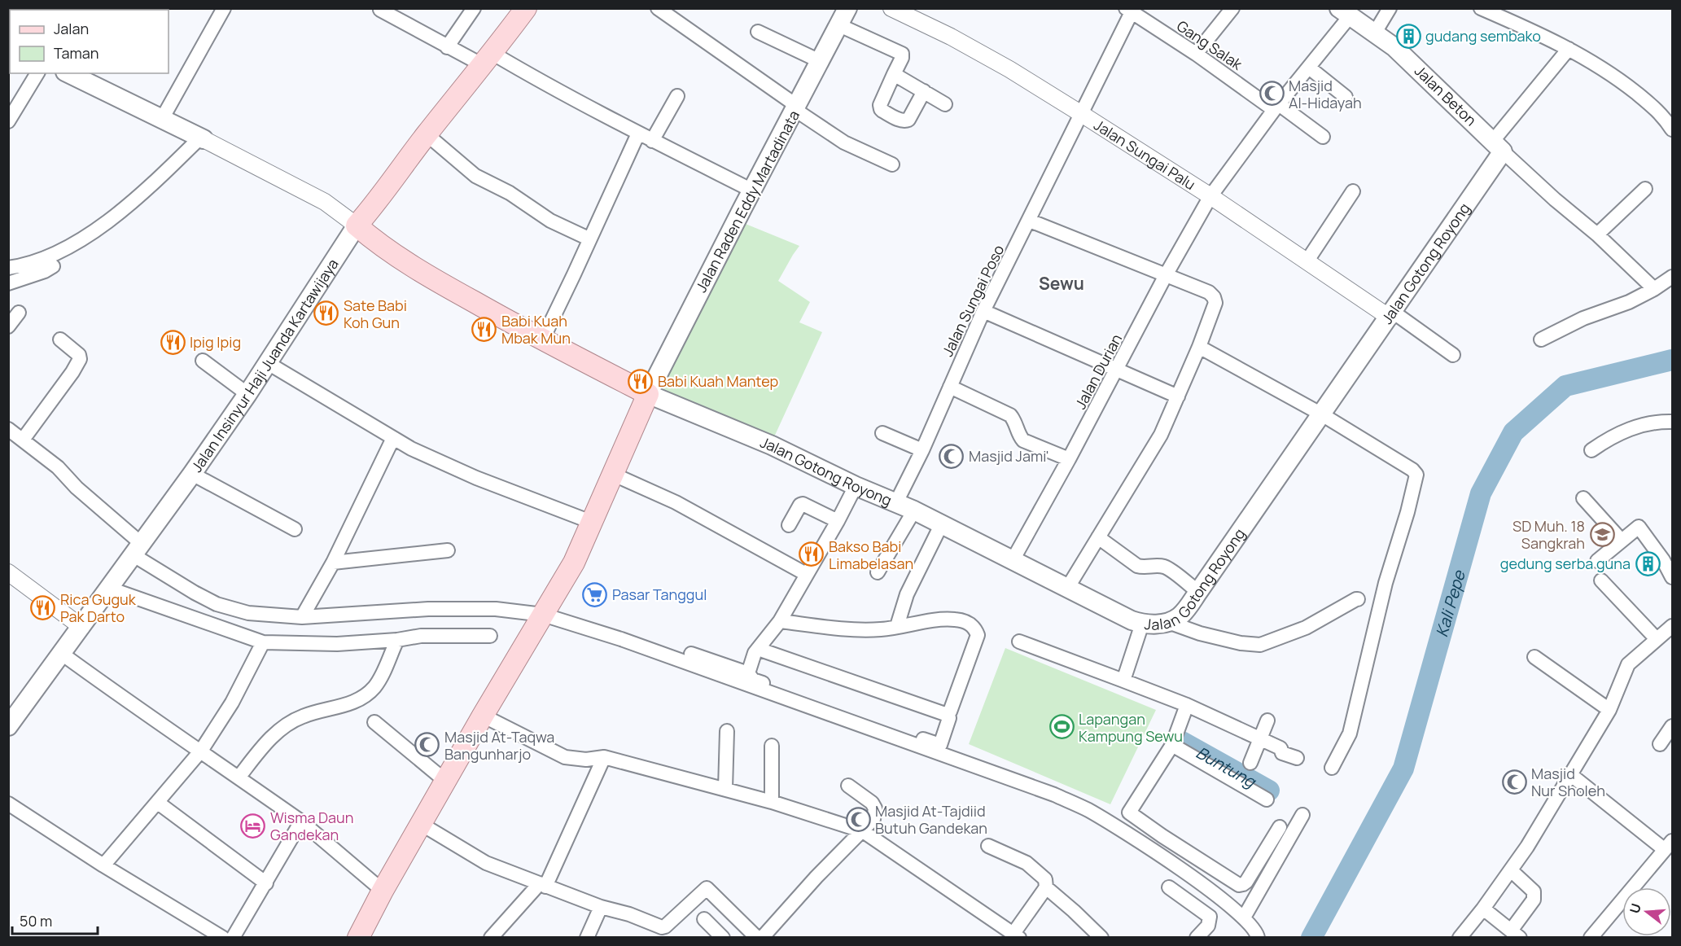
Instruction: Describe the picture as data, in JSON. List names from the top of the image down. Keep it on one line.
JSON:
{"streets":{"main road":["Jalan Beton","Jalan Raden Eddy Martadinata","Jalan Gotong Royong","Jalan Insinyur Haji Juanda Kartawijaya"],"street":["Gang Salak","Jalan Sungai Palu","Jalan Sungai Poso","Jalan Durian"]},"crossings":[["Gang Salak","Jalan Sungai Poso"],["Gang Salak","Jalan Durian"],["Jalan Beton","Jalan Gotong Royong"],["Jalan Beton","Jalan Durian"],["Jalan Sungai Palu","Jalan Gotong Royong"],["Jalan Sungai Palu","Jalan Sungai Poso"],["Jalan Sungai Palu","Jalan Durian"],["Jalan Raden Eddy Martadinata","Jalan Gotong Royong"],["Jalan Gotong Royong","Jalan Sungai Poso"],["Jalan Gotong Royong","Jalan Durian"]],"districts":["Sewu"],"water":["Kali Pepe","Buntung"],"places":{"building":["gudang sembako","gedung serba guna"],"mosque":["Masjid Al-Hidayah","Masjid Jami'","Masjid At-Taqwa Bangunharjo","Masjid Nur Sholeh","Masjid At-Tajdiid Butuh Gandekan"],"restaurant":["Sate Babi Koh Gun","Babi Kuah Mbak Mun","Ipig Ipig","Babi Kuah Mantep","Bakso Babi Limabelasan","Rica Guguk Pak Darto"],"school or university":["SD Muh. 18 Sangkrah"],"supermarket":["Pasar Tanggul"],"sports":["Lapangan Kampung Sewu"],"hotel":["Wisma Daun Gandekan"]},"legend":["Jalan","Taman"],"scale_bar":"50 m","north":"left"}
